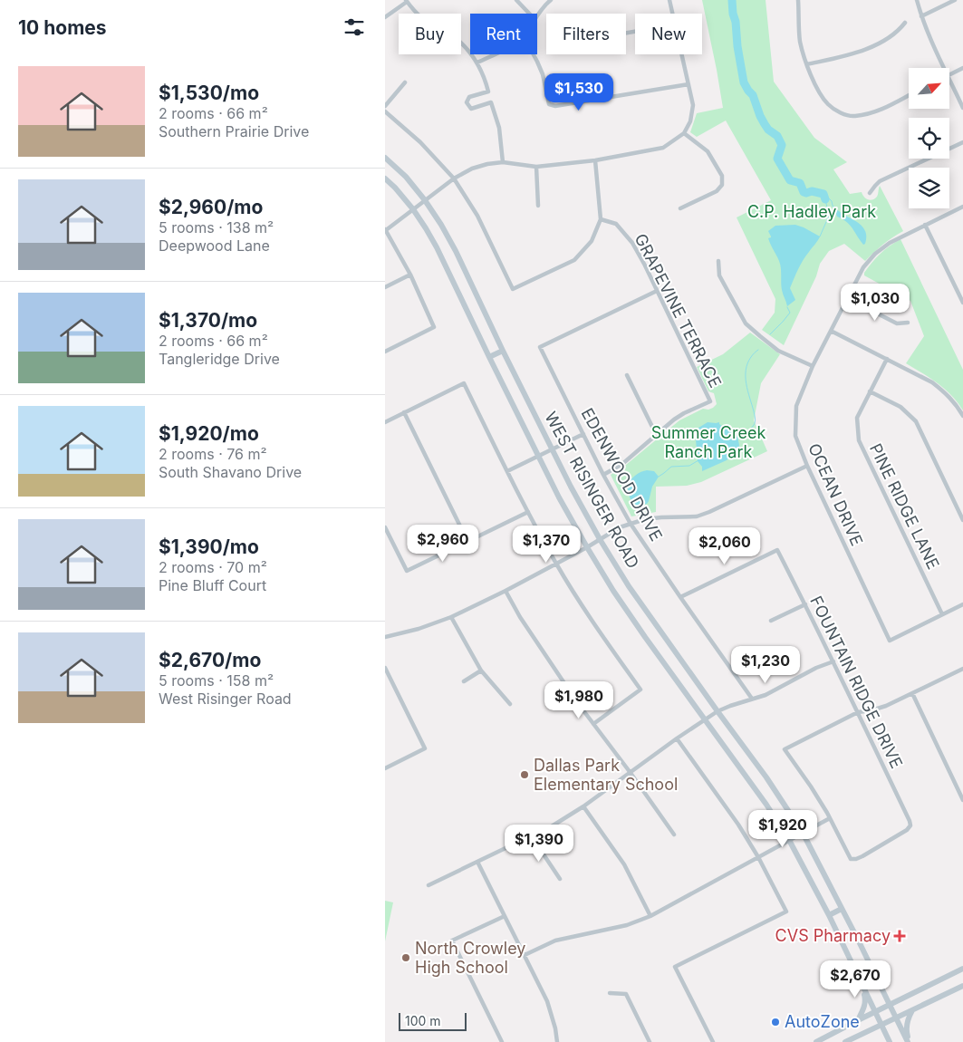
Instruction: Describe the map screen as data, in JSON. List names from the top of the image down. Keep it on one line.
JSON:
{"streets":{"main road":["WEST RISINGER ROAD"],"street":["GRAPEVINE TERRACE","EDENWOOD DRIVE","OCEAN DRIVE","PINE RIDGE LANE","FOUNTAIN RIDGE DRIVE"]},"crossings":[["GRAPEVINE TERRACE","EDENWOOD DRIVE"],["EDENWOOD DRIVE","FOUNTAIN RIDGE DRIVE"],["OCEAN DRIVE","PINE RIDGE LANE"]],"parks":["C.P. Hadley Park","Summer Creek Ranch Park"],"places":{"other":["Dallas Park Elementary School","North Crowley High School","AutoZone"],"health":["CVS Pharmacy"]},"scale_bar":"100 m","north":"top right","page":{"heading":"10 homes","chip":["Buy","Rent","Filters","New"],"list":[{"name":"$1,530/mo","note":"2 rooms · 66 m² · Southern Prairie Drive"},{"name":"$2,960/mo","note":"5 rooms · 138 m² · Deepwood Lane"},{"name":"$1,370/mo","note":"2 rooms · 66 m² · Tangleridge Drive"},{"name":"$1,920/mo","note":"2 rooms · 76 m² · South Shavano Drive"},{"name":"$1,390/mo","note":"2 rooms · 70 m² · Pine Bluff Court"},{"name":"$2,670/mo","note":"5 rooms · 158 m² · West Risinger Road"}],"price":["$1,530","$1,030","$2,960","$1,370","$2,060","$1,230","$1,980","$1,920","$1,390","$2,670"],"scale":"100 m"}}
